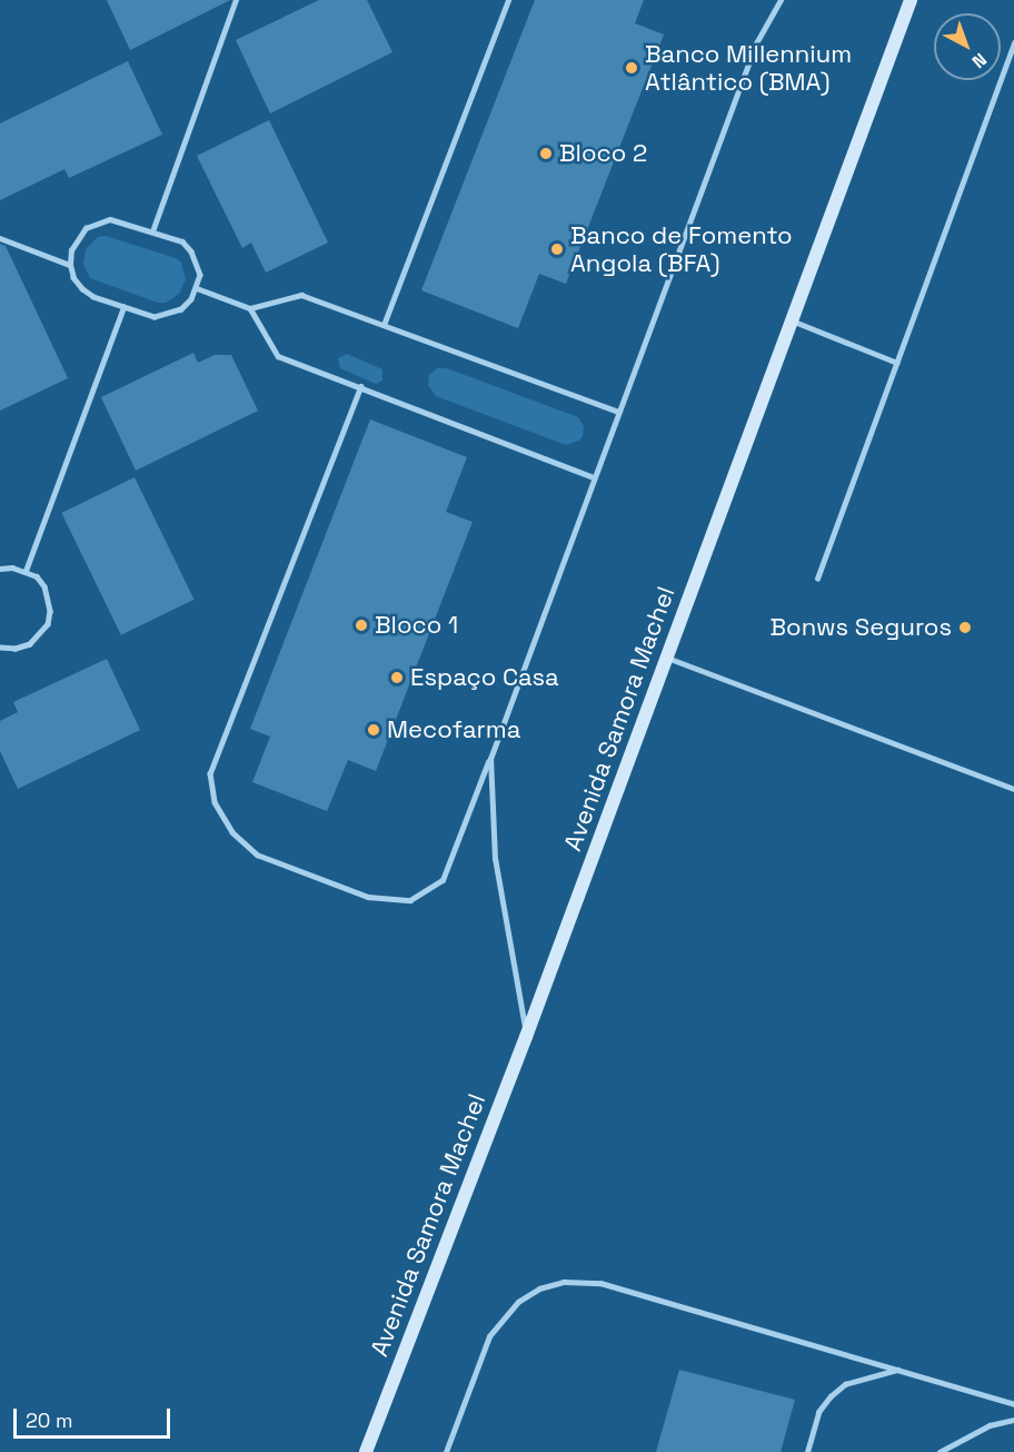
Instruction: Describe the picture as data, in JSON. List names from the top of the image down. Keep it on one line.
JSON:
{"streets":{"main road":["Avenida Samora Machel"]},"places":["Banco Millennium Atlântico (BMA)","Bloco 2","Banco de Fomento Angola (BFA)","Bloco 1","Bonws Seguros","Espaço Casa","Mecofarma"],"scale_bar":"20 m","north":"bottom right"}
